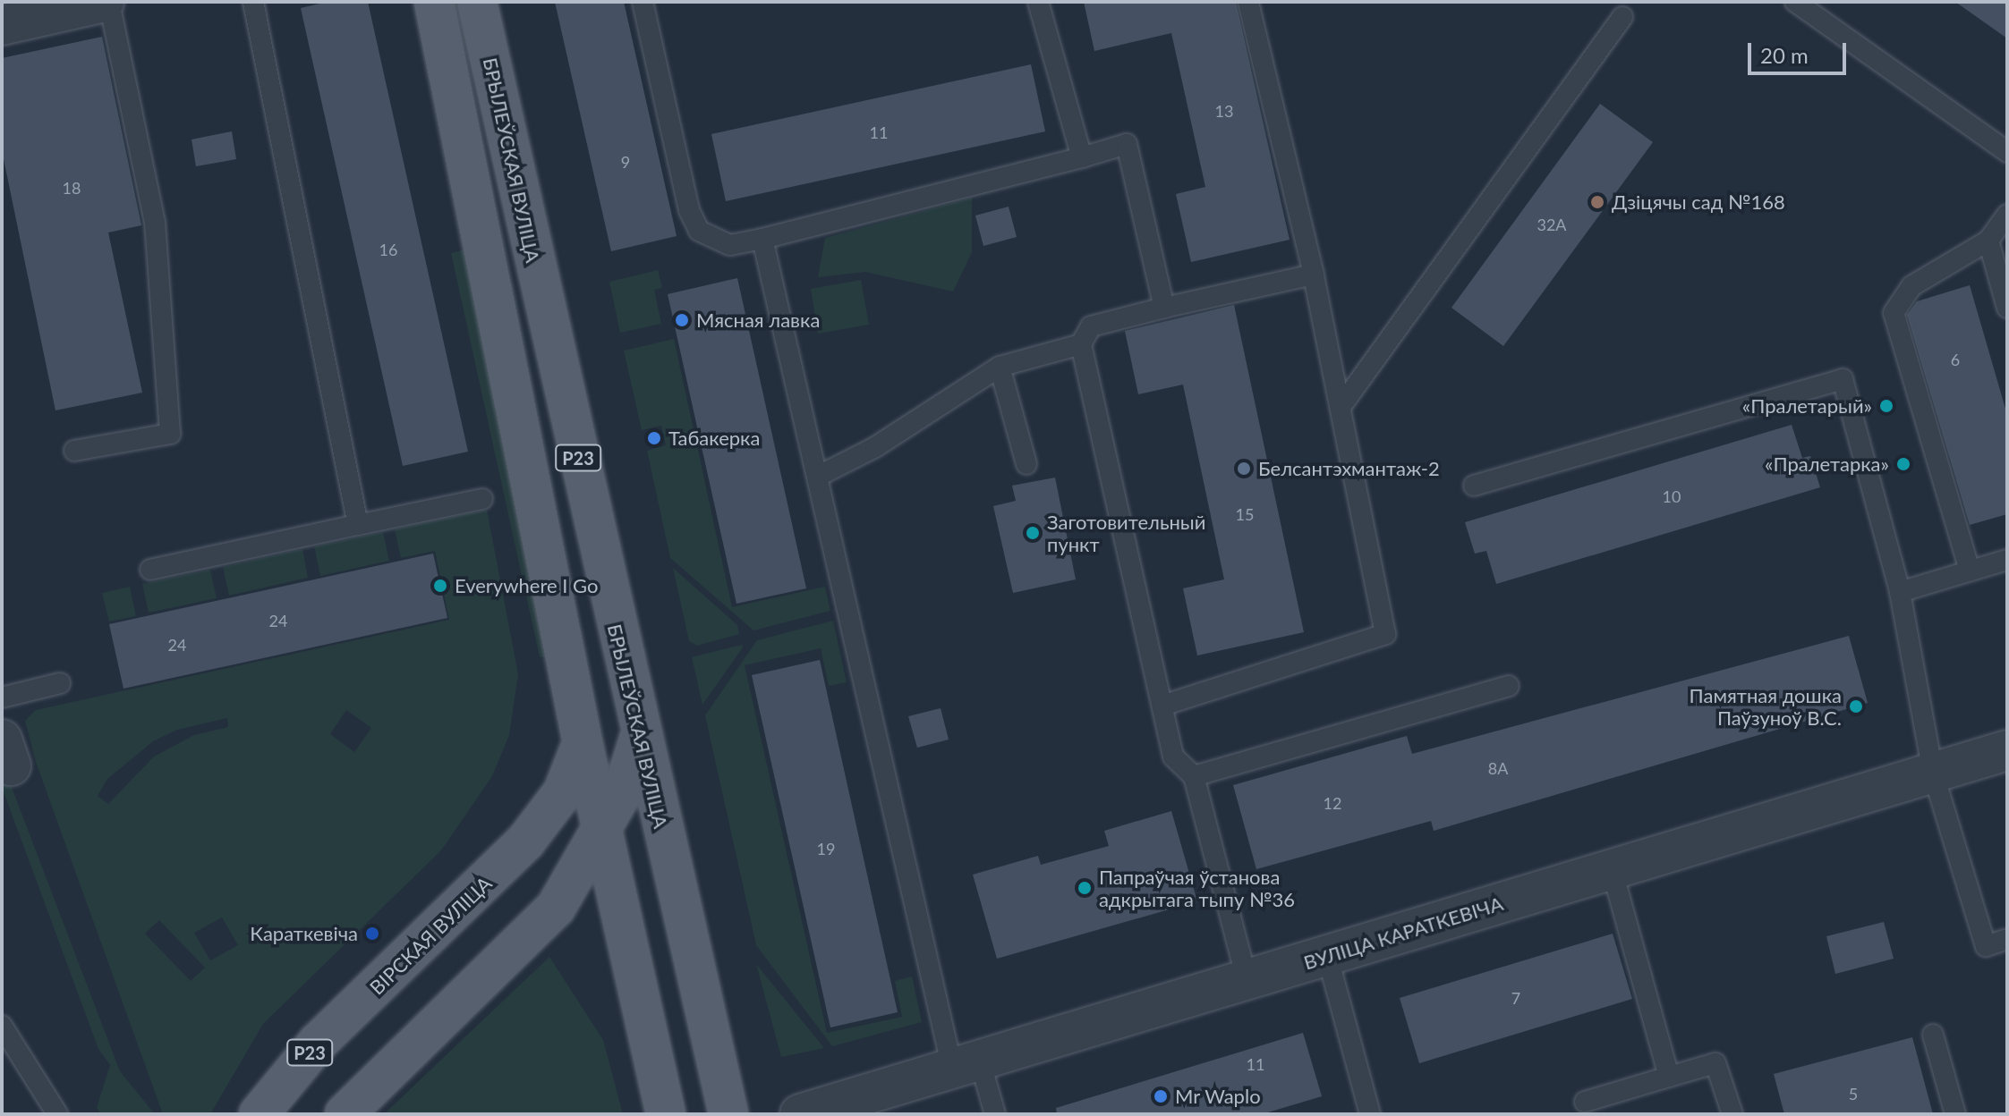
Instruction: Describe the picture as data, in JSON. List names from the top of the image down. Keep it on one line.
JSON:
{"streets":{"main road":["БРЫЛЕЎСКАЯ ВУЛІЦА","Р23","ВІРСКАЯ ВУЛІЦА"],"street":["ВУЛІЦА КАРАТКЕВІЧА"]},"crossings":[["Р23","ВІРСКАЯ ВУЛІЦА"]],"places":["Дзіцячы сад №168","Мясная лавка","«Пралетарый»","Табакерка","«Пралетарка»","Белсантэхмантаж-2","Заготовительный пункт","Everywhere I Go","Памятная дошка Паўзуноў В.С.","Папраўчая ўстанова адкрытага тыпу №36","Караткевіча","Mr Waplo"],"house_numbers":["13","11","9","18","32А","16","6","10","15","24","24","8А","12","19","7","11","5"],"scale_bar":"20 m"}
